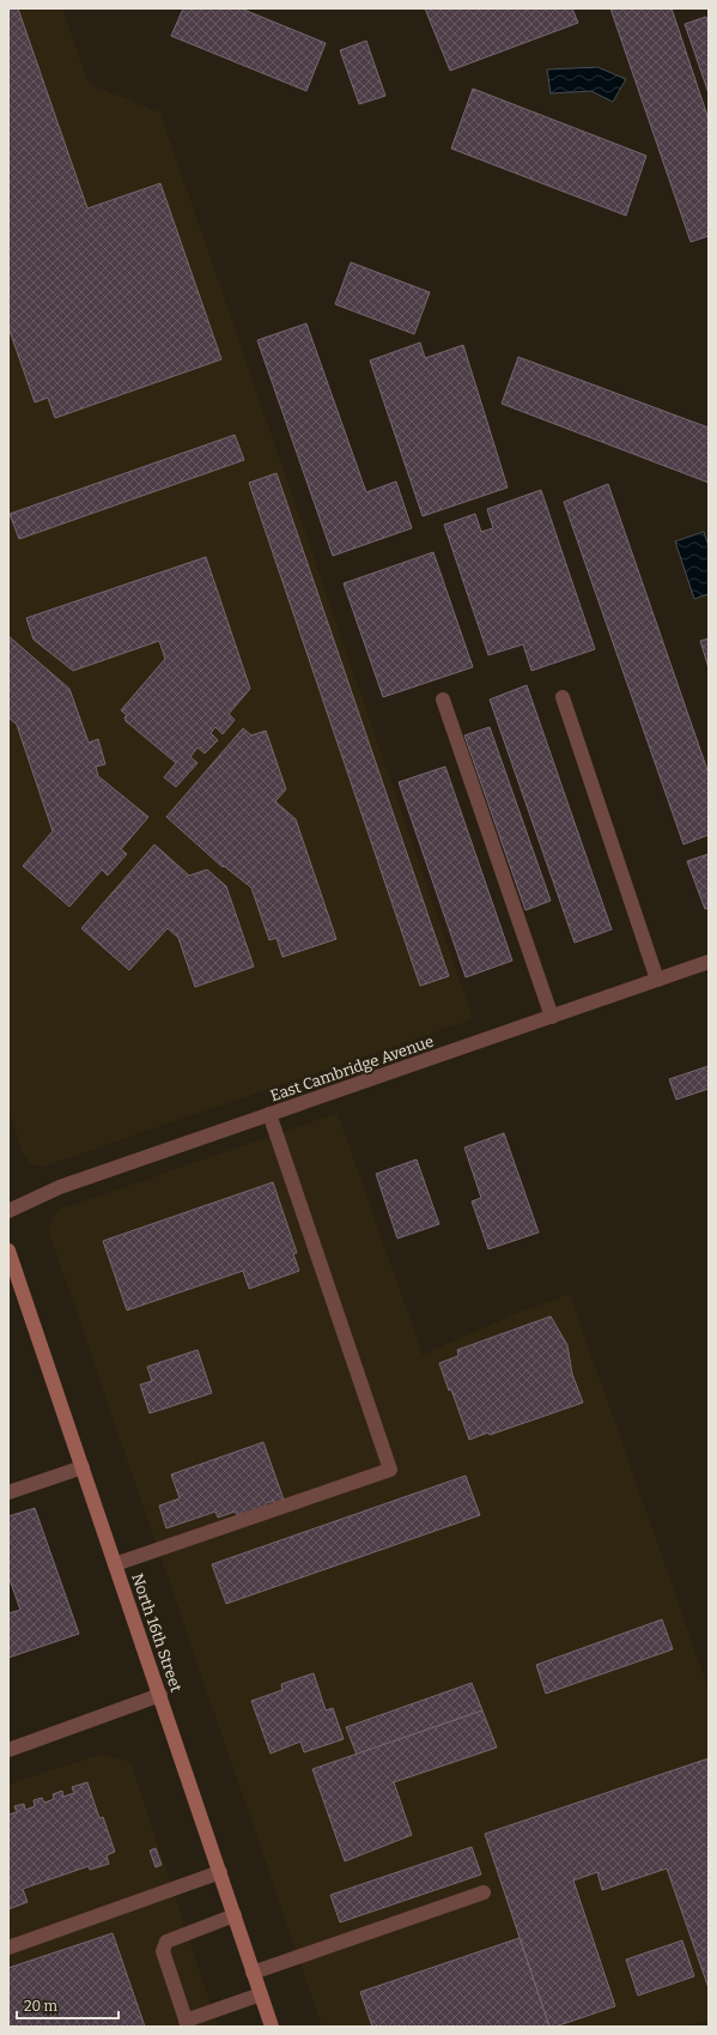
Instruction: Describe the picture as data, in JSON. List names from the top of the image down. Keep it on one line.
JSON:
{"streets":{"main road":["North 16th Street"],"street":["East Cambridge Avenue"]},"scale_bar":"20 m"}
